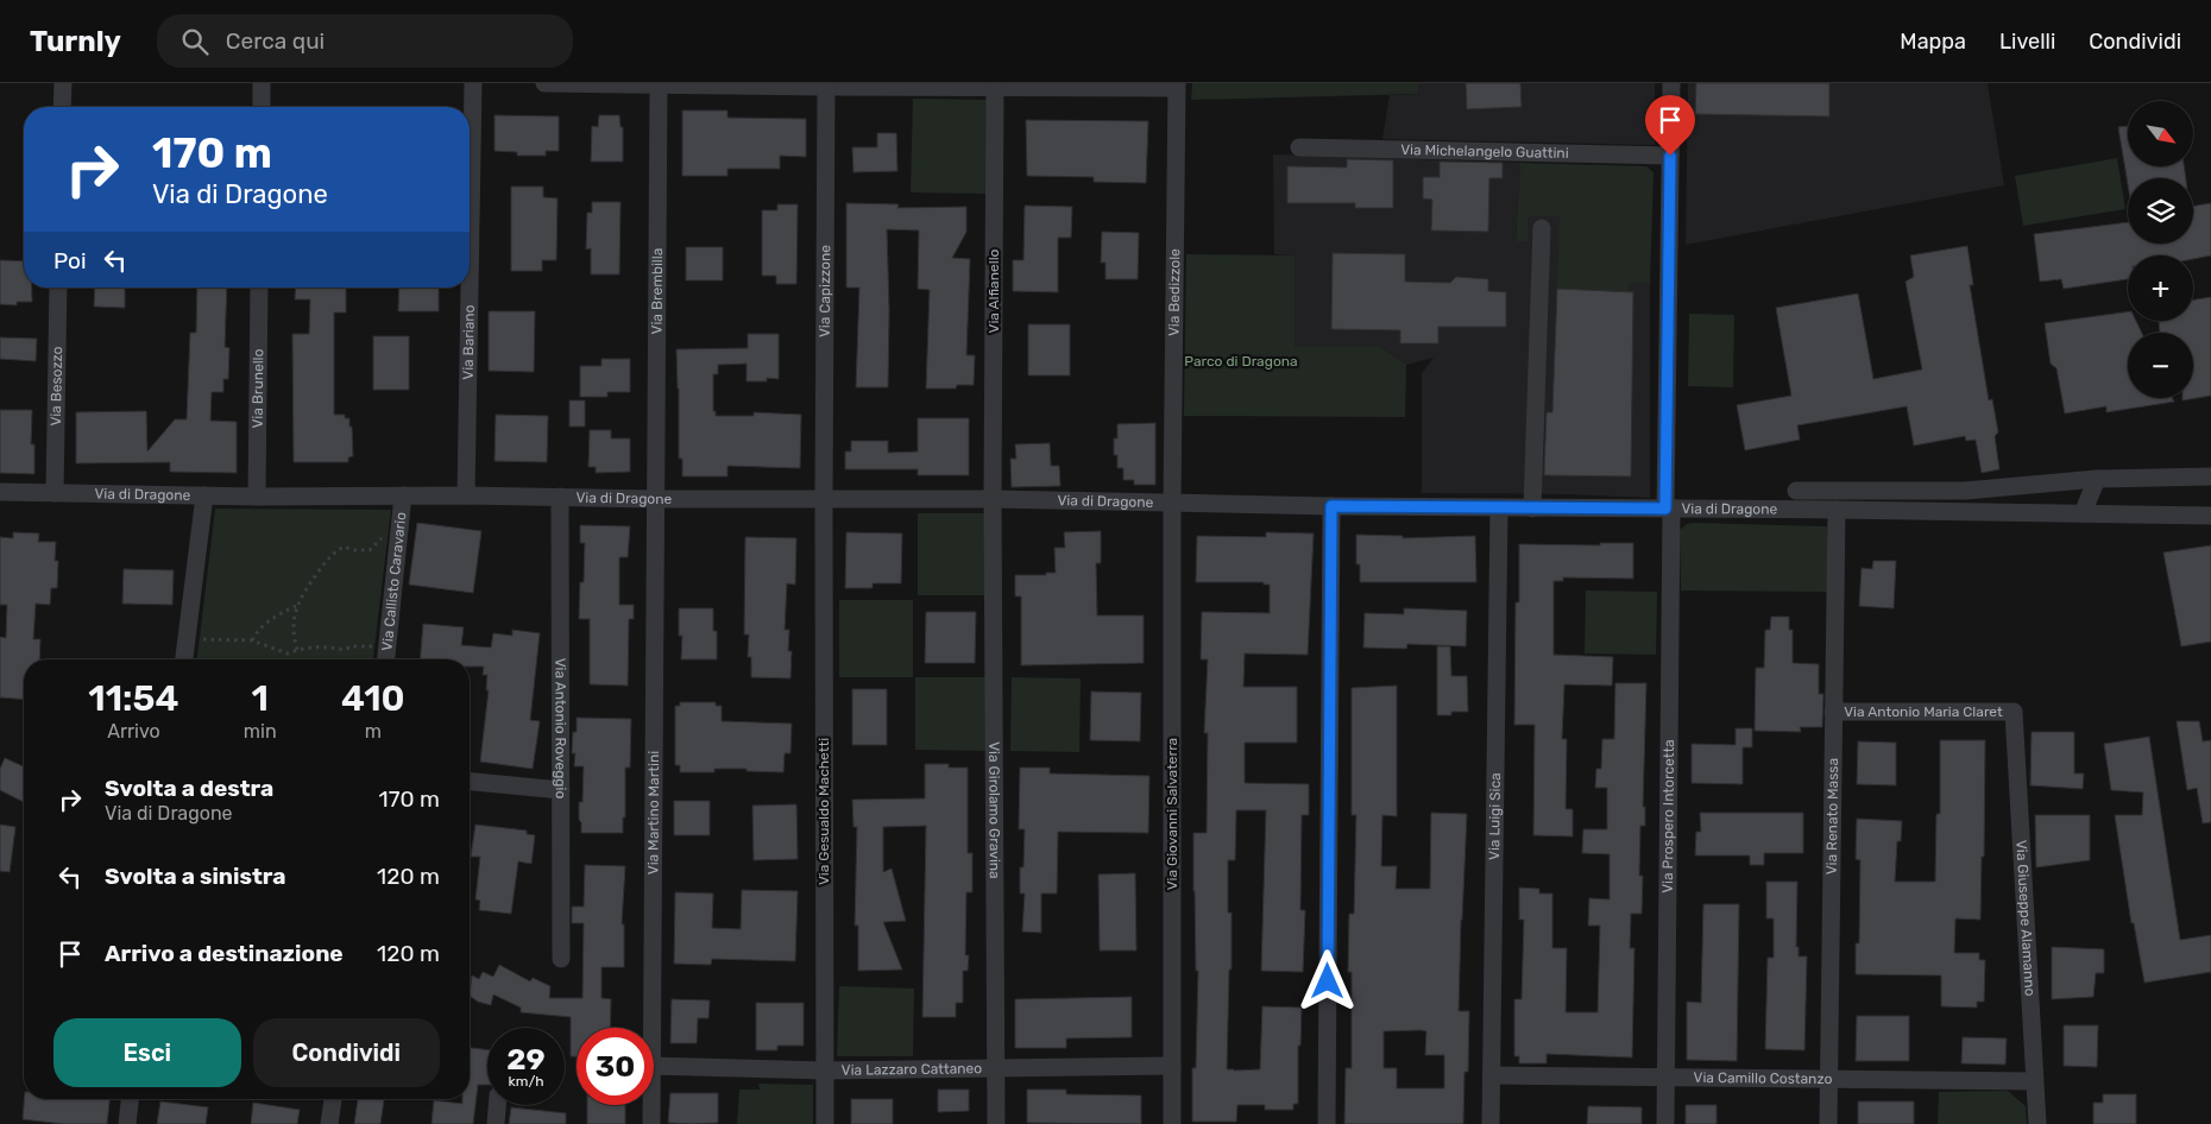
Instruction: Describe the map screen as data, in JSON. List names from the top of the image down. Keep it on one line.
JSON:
{"streets":{"street":["Via Michelangelo Guattini","Via Brembilla","Via Capizzone","Via Alfianello","Via Bedizzole","Via Bariano","Via Besozzo","Via Brunello","Via di Dragone","Via Callisto Caravario","Via Antonio Maria Claret","Via Antonio Roveggio","Via Martino Martini","Via Gesualdo Machetti","Via Girolamo Gravina","Via Giovanni Salvaterra","Via Luigi Sica","Via Prospero Intorcetta","Via Renato Massa","Via Giuseppe Alamanno","Via Lazzaro Cattaneo","Via Camillo Costanzo"]},"crossings":[["Via Michelangelo Guattini","Via Prospero Intorcetta"],["Via Brembilla","Via di Dragone"],["Via Brembilla","Via Martino Martini"],["Via Capizzone","Via di Dragone"],["Via Capizzone","Via Gesualdo Machetti"],["Via Alfianello","Via di Dragone"],["Via Alfianello","Via Girolamo Gravina"],["Via Bedizzole","Via di Dragone"],["Via Bedizzole","Via Giovanni Salvaterra"],["Via Bariano","Via di Dragone"],["Via Besozzo","Via di Dragone"],["Via Brunello","Via di Dragone"],["Via di Dragone","Via Callisto Caravario"],["Via di Dragone","Via Antonio Roveggio"],["Via di Dragone","Via Martino Martini"],["Via di Dragone","Via Gesualdo Machetti"],["Via di Dragone","Via Girolamo Gravina"],["Via di Dragone","Via Giovanni Salvaterra"],["Via di Dragone","Via Luigi Sica"],["Via di Dragone","Via Prospero Intorcetta"],["Via di Dragone","Via Renato Massa"],["Via Antonio Maria Claret","Via Renato Massa"],["Via Antonio Maria Claret","Via Giuseppe Alamanno"],["Via Gesualdo Machetti","Via Lazzaro Cattaneo"],["Via Girolamo Gravina","Via Lazzaro Cattaneo"],["Via Giovanni Salvaterra","Via Lazzaro Cattaneo"],["Via Luigi Sica","Via Camillo Costanzo"],["Via Prospero Intorcetta","Via Camillo Costanzo"],["Via Renato Massa","Via Camillo Costanzo"],["Via Giuseppe Alamanno","Via Camillo Costanzo"]],"parks":["Parco di Dragona"],"north":"bottom right","page":{"header":"Turnly","search":"Cerca qui","nav":["Mappa","Livelli","Condividi"],"map_buttons":["+","−"],"turn":["170 m","Via di Dragone"],"then":"Poi","eta":["11:54","Arrivo","1","min","410","m"],"list":[{"name":"Svolta a destra","note":"Via di Dragone","value":"170 m"},{"name":"Svolta a sinistra","value":"120 m"},{"name":"Arrivo a destinazione","value":"120 m"}],"buttons":["Esci","Condividi"],"speed":"29 km/h","limit":"30"}}
